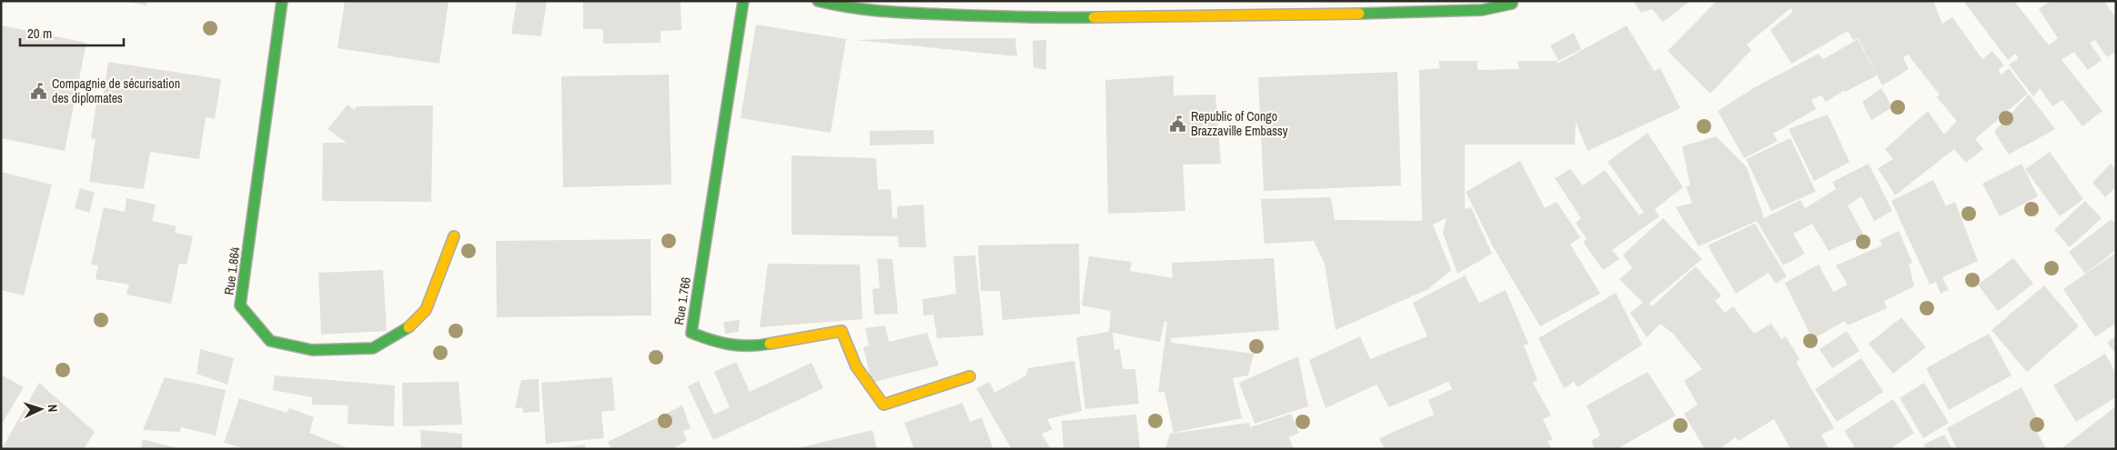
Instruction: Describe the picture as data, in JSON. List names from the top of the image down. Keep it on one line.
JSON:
{"streets":{"street":["Rue 1.864","Rue 1.766"]},"places":{"public building":["Compagnie de sécurisation des diplomates","Republic of Congo Brazzaville Embassy"]},"scale_bar":"20 m","north":"right"}
